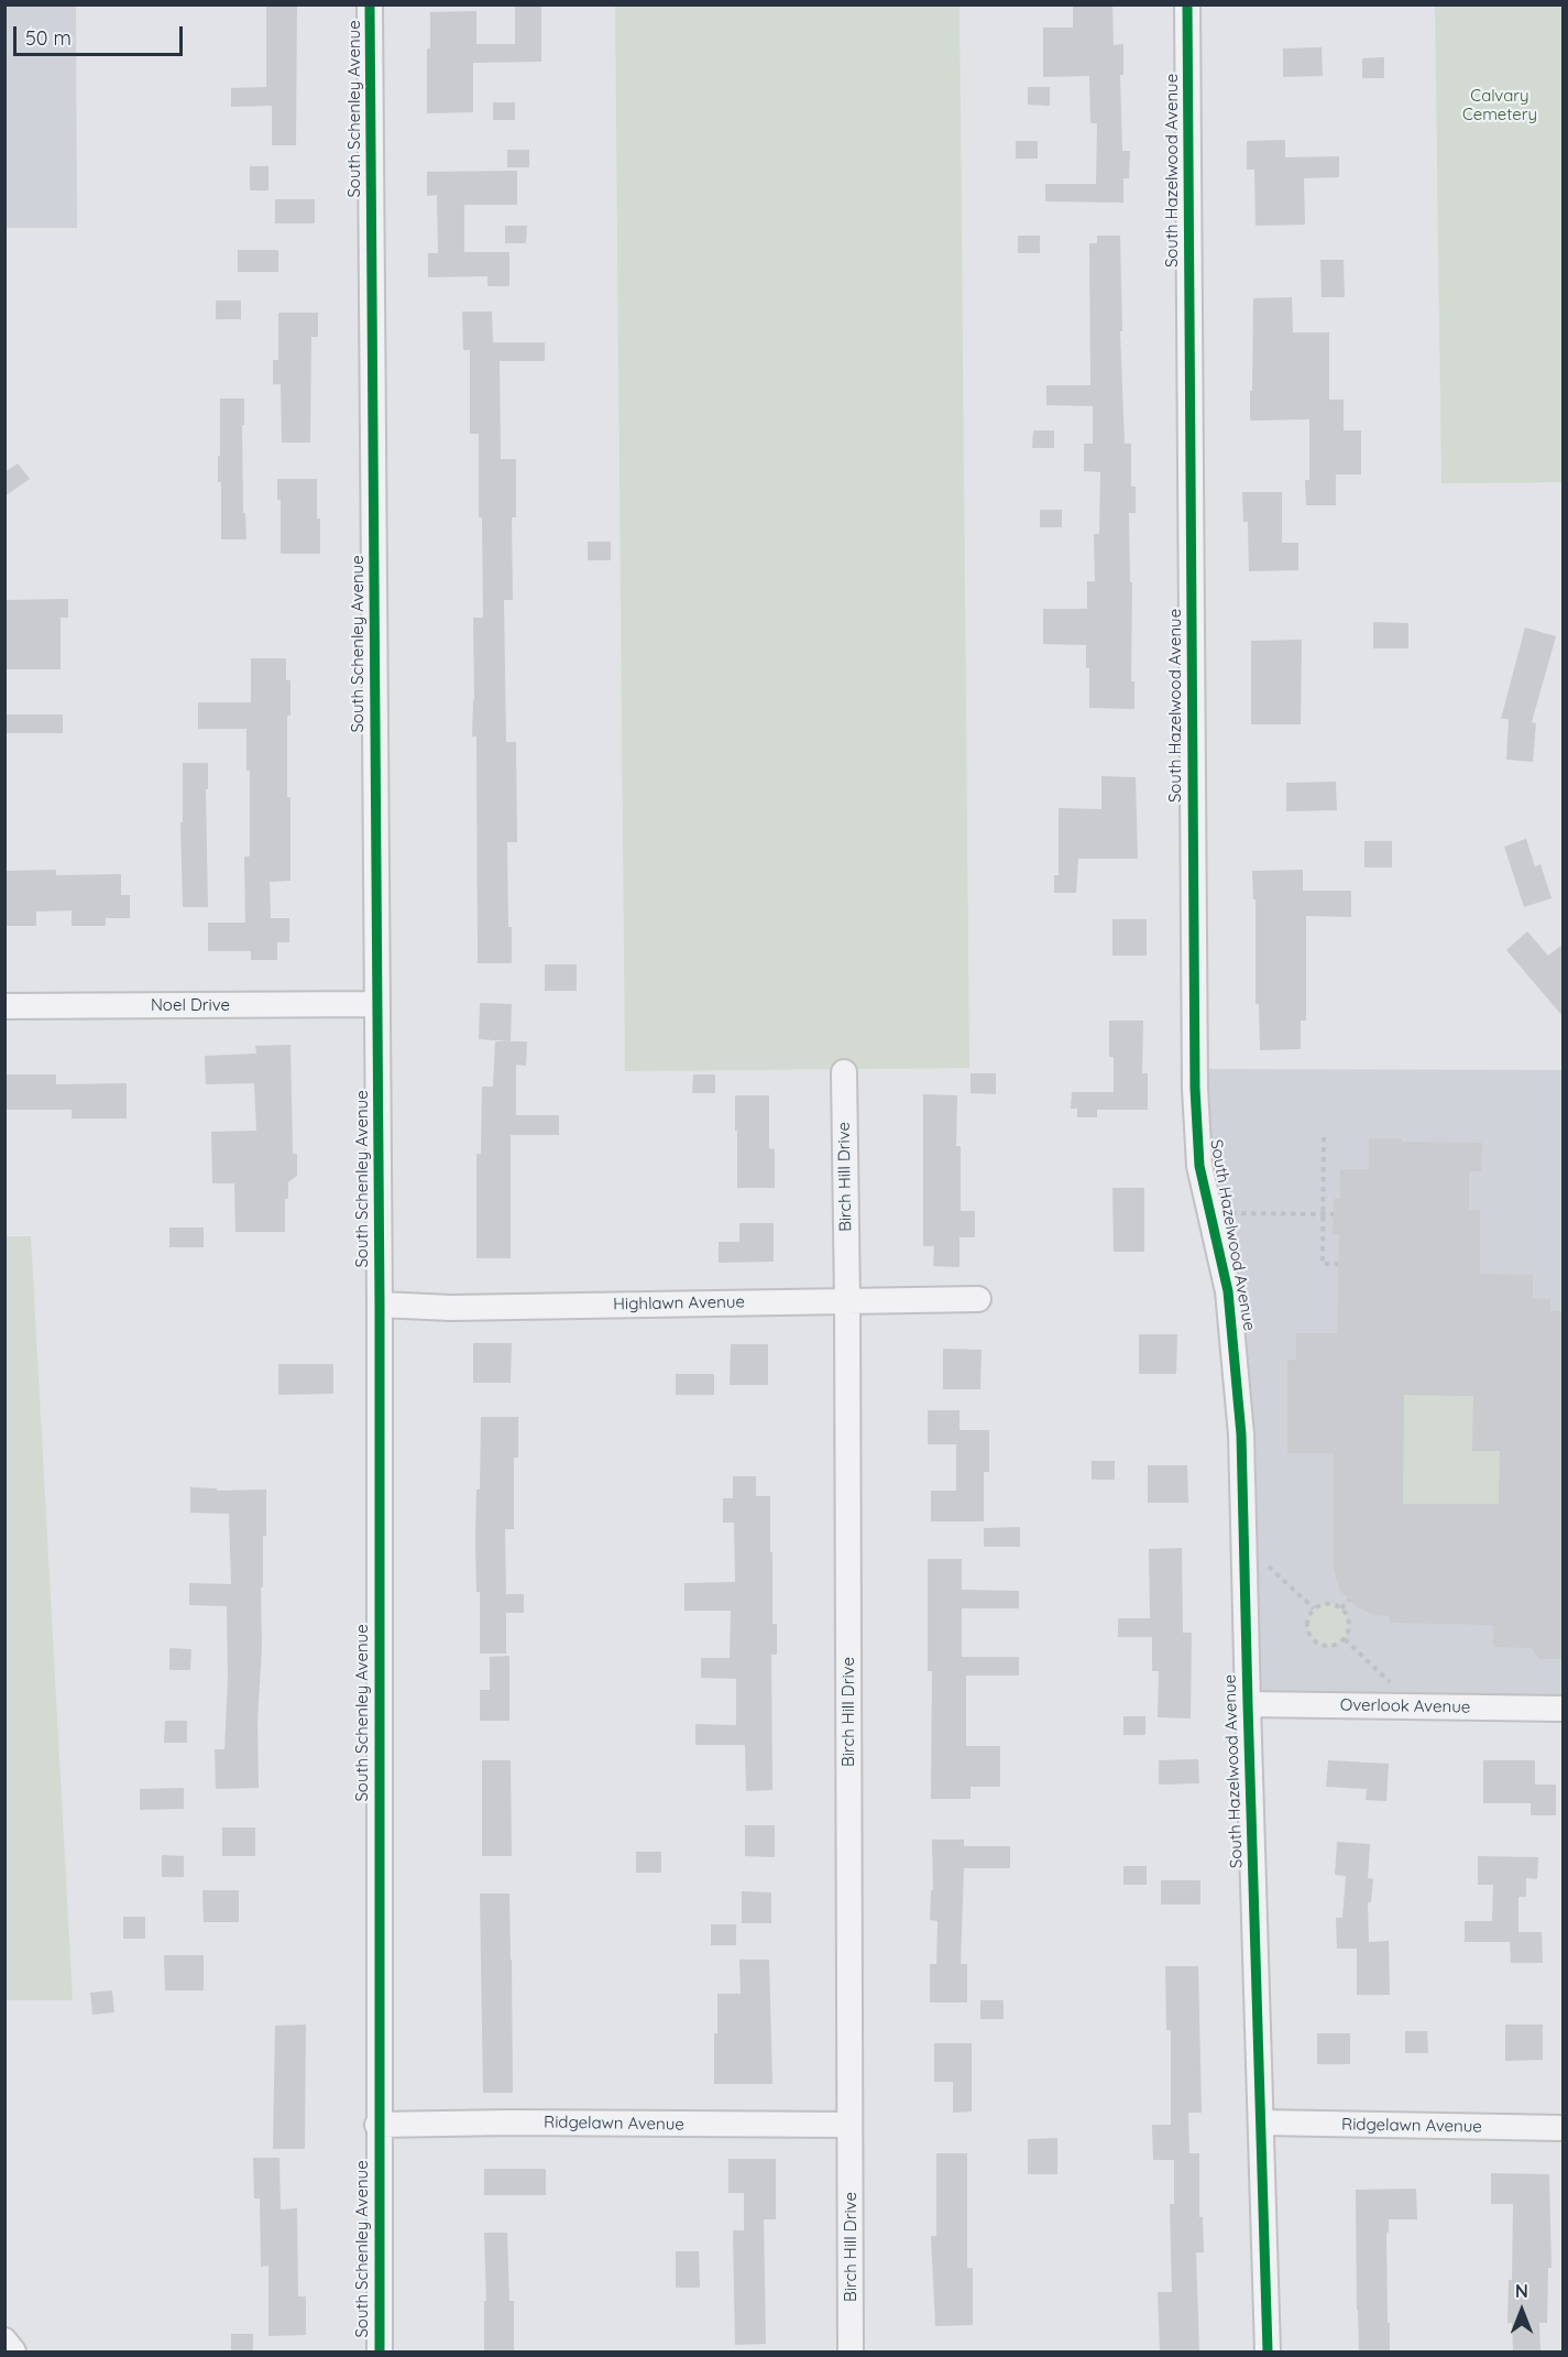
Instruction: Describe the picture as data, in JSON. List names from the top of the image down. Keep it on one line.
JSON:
{"streets":{"street":["South Schenley Avenue","South Hazelwood Avenue","Noel Drive","Birch Hill Drive","Highlawn Avenue","Overlook Avenue","Ridgelawn Avenue"]},"crossings":[["South Schenley Avenue","Noel Drive"],["South Schenley Avenue","Highlawn Avenue"],["South Schenley Avenue","Ridgelawn Avenue"],["South Hazelwood Avenue","Overlook Avenue"],["South Hazelwood Avenue","Ridgelawn Avenue"],["Birch Hill Drive","Highlawn Avenue"],["Birch Hill Drive","Ridgelawn Avenue"]],"parks":["Calvary Cemetery"],"scale_bar":"50 m","north":"top"}
